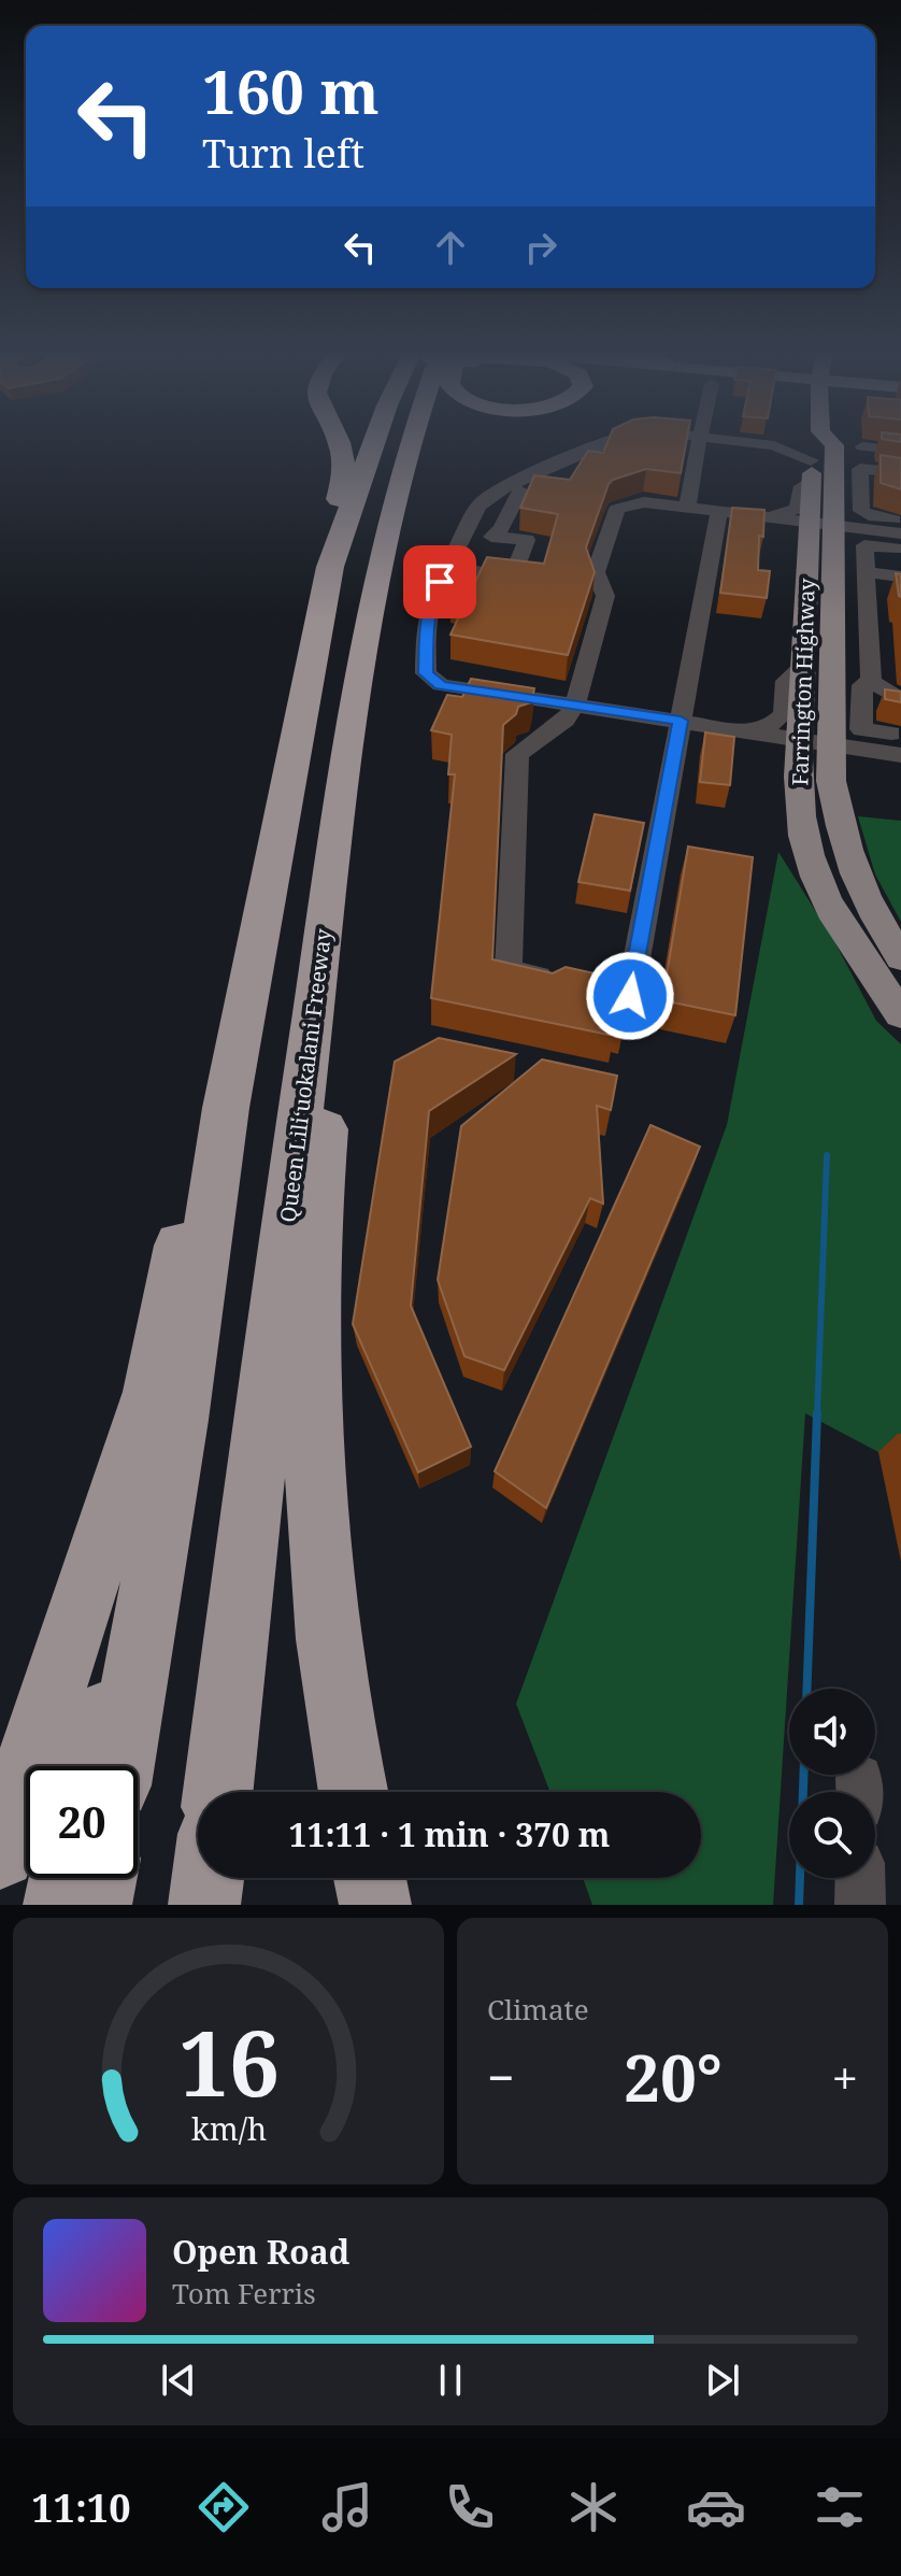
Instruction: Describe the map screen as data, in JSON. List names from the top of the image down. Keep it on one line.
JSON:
{"streets":{"highway":["Queen Liliʻuokalani Freeway"],"main road":["Farrington Highway"]},"page":{"turn":["160 m","Turn left"],"limit":"20","trip":"11:11 · 1 min · 370 m","tile":"Climate","heat":["−","20°","+"],"song":["Open Road","Tom Ferris"],"tabs":"11:10","gauge":["16","km/h"]}}
